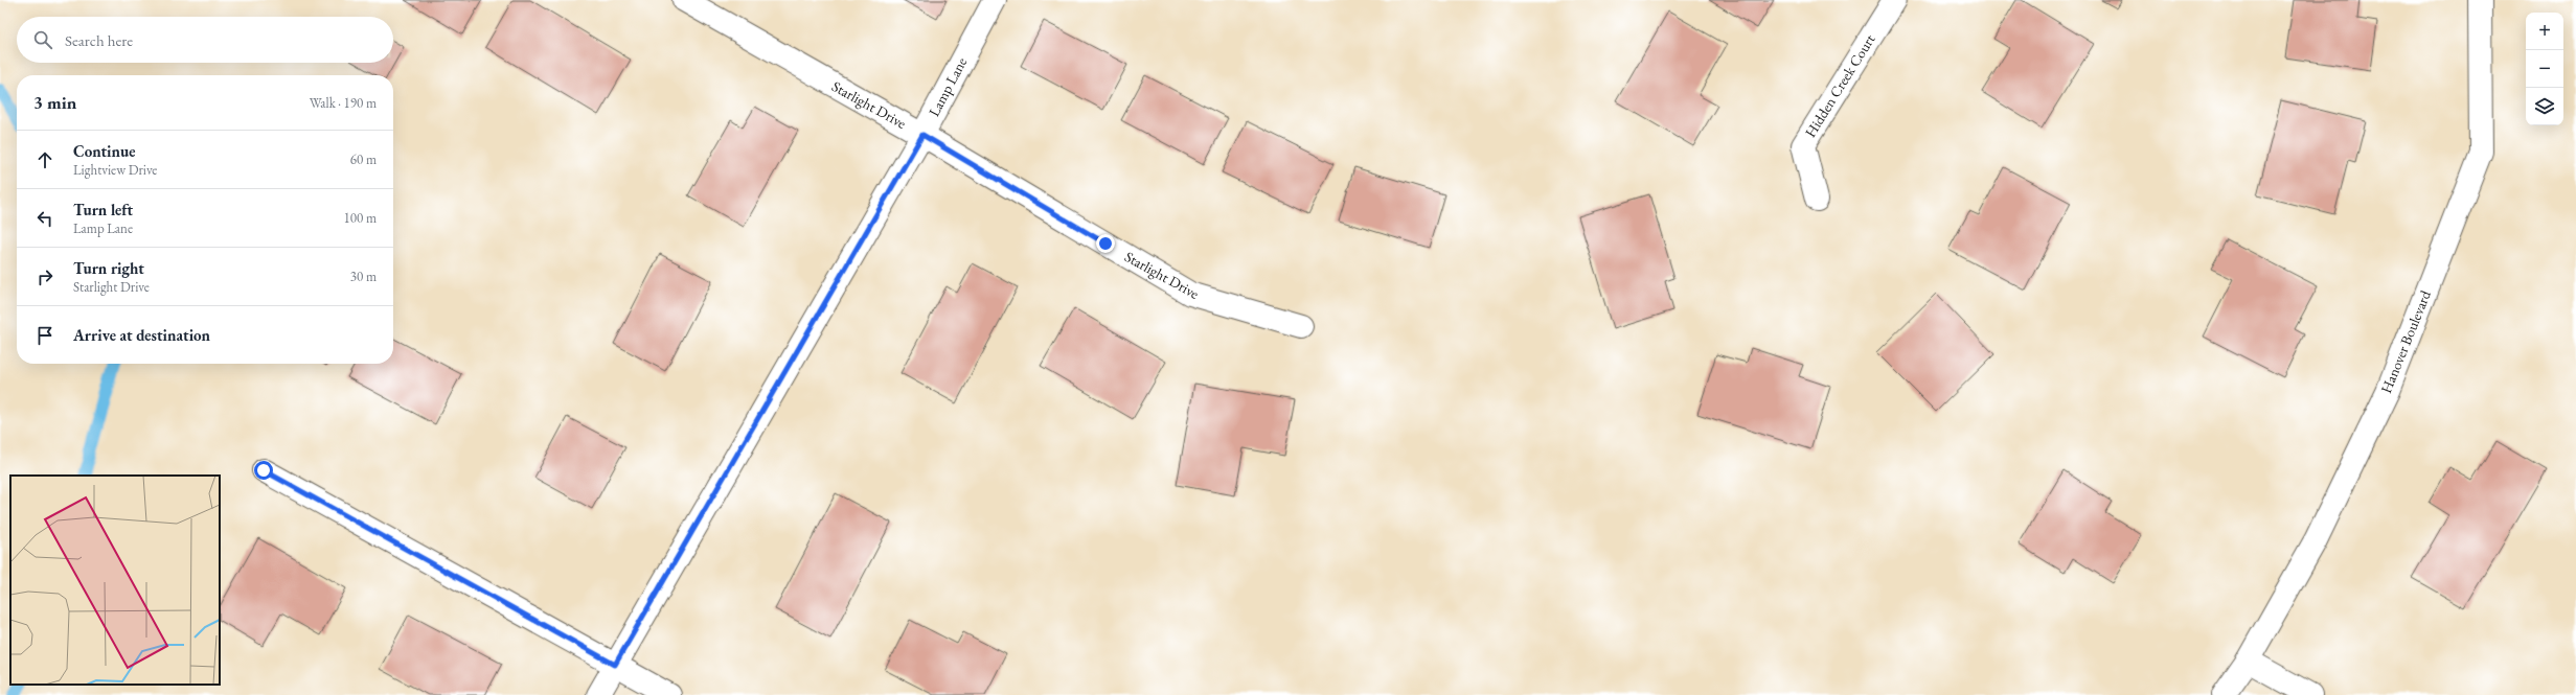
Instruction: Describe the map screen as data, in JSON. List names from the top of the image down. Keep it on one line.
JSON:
{"streets":{"street":["Hidden Creek Court","Lamp Lane","Starlight Drive","Hanover Boulevard"]},"crossings":[["Lamp Lane","Starlight Drive"]],"page":{"map_buttons":["+","−"],"search":"Search here","heading":["3 min","Walk · 190 m"],"list":[["Continue","Lightview Drive","60 m"],["Turn left","Lamp Lane","100 m"],["Turn right","Starlight Drive","30 m"],"Arrive at destination"]}}
